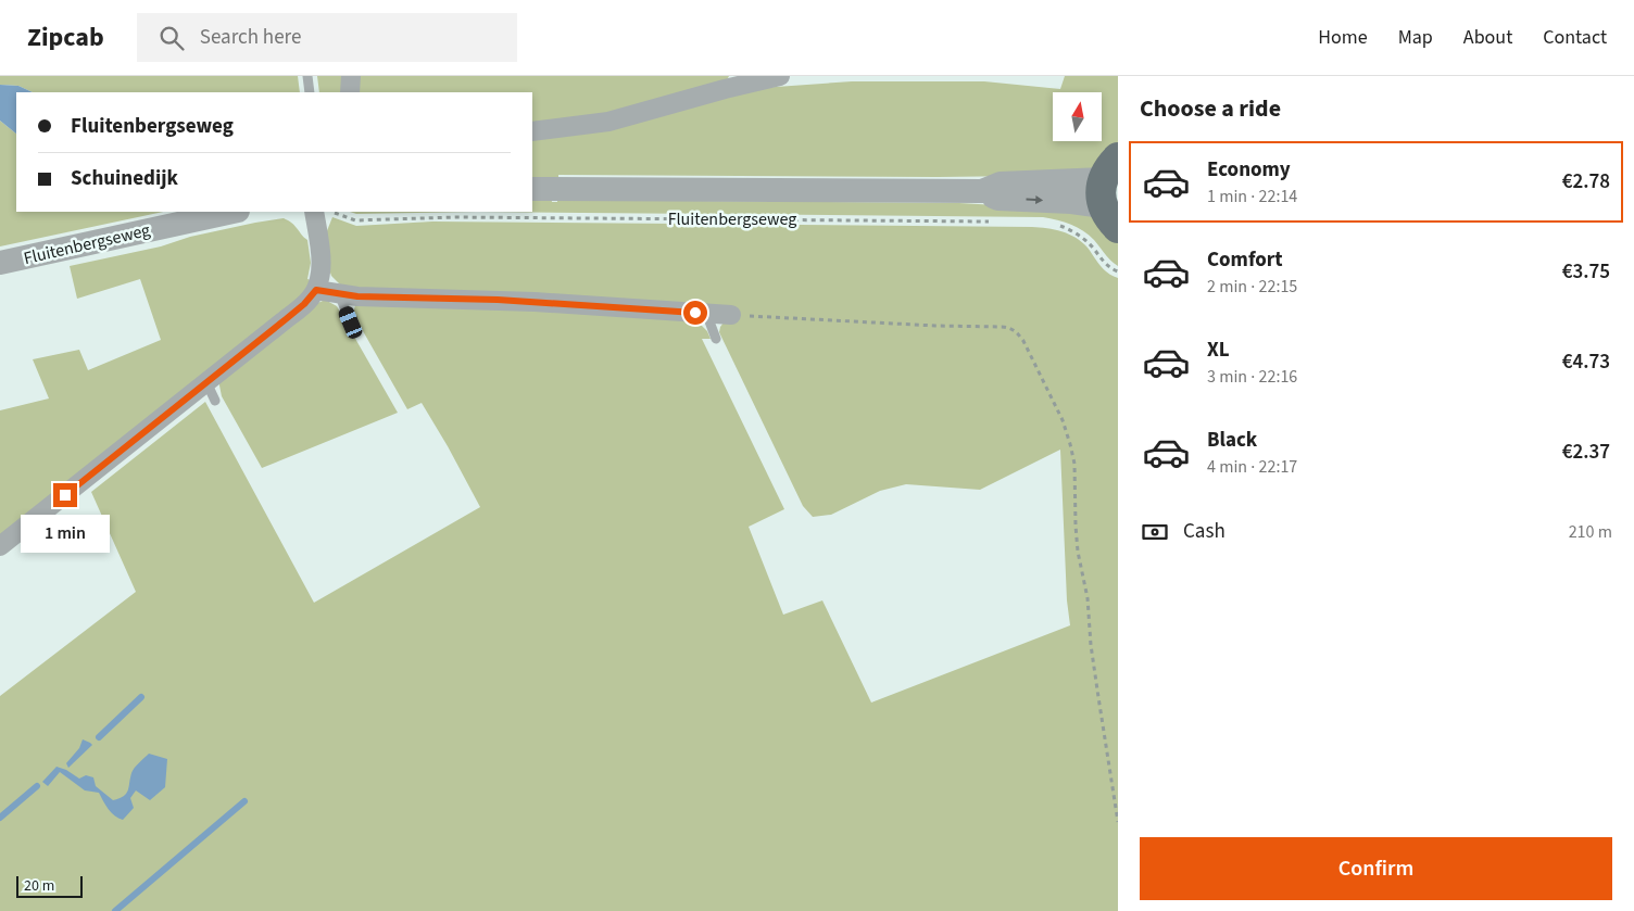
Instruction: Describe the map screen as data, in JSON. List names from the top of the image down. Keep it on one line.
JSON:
{"streets":{"street":["Fluitenbergseweg"]},"scale_bar":"20 m","north":"top","page":{"header":"Zipcab","search":"Search here","nav":["Home","Map","About","Contact"],"heading":"Choose a ride","banner":["Fluitenbergseweg","Schuinedijk"],"list":[{"name":"Economy","note":"1 min · 22:14","value":"€2.78"},{"name":"Comfort","note":"2 min · 22:15","value":"€3.75"},{"name":"XL","note":"3 min · 22:16","value":"€4.73"},{"name":"Black","note":"4 min · 22:17","value":"€2.37"}],"pay":["Cash","210 m"],"bubble":"1 min","buttons":"Confirm","scale":"20 m"}}
